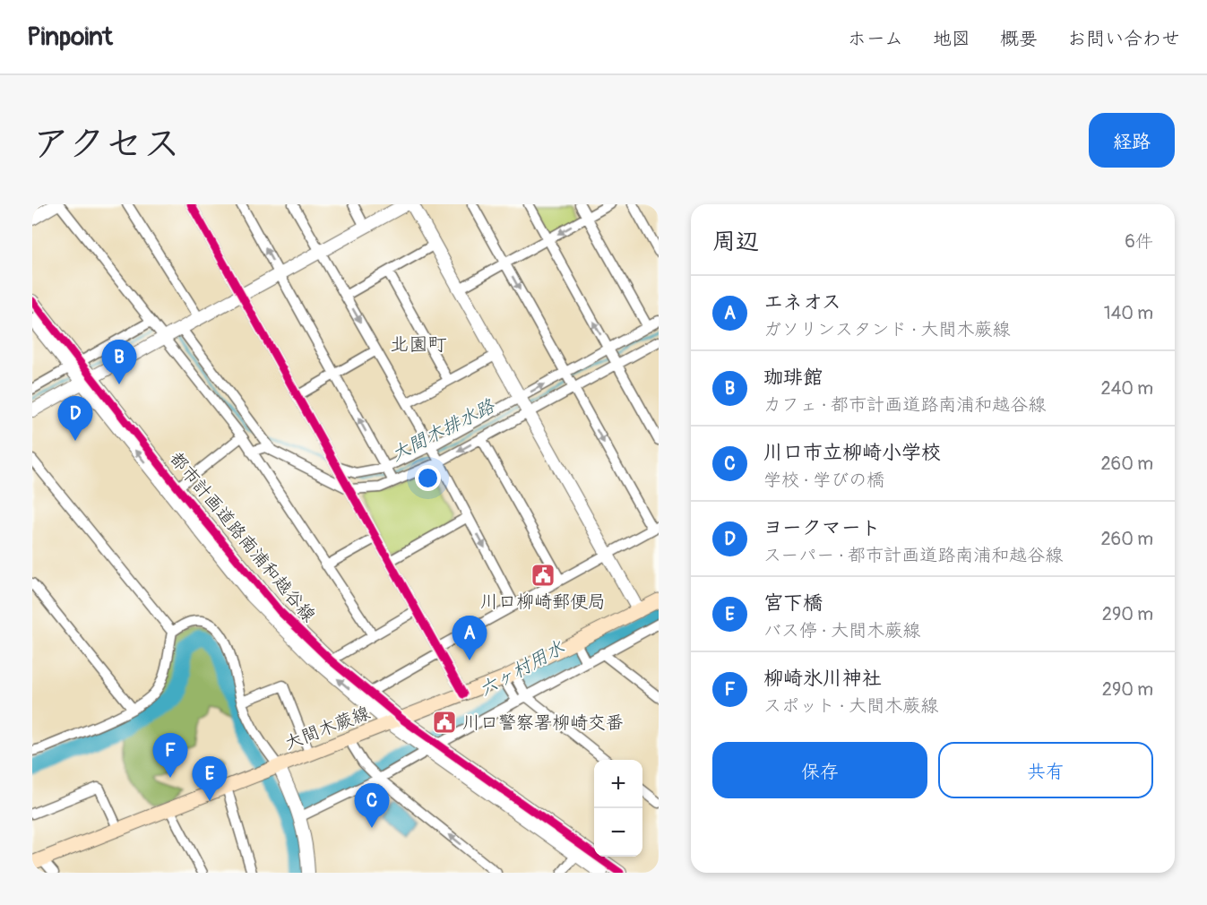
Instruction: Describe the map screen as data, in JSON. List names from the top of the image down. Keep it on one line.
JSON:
{"streets":{"main road":["大間木蕨線"],"street":["都市計画道路南浦和越谷線"]},"crossings":[["都市計画道路南浦和越谷線","大間木蕨線"]],"districts":["北園町"],"water":["大間木排水路","六ヶ村用水"],"places":{"public building":["川口柳崎郵便局","川口警察署柳崎交番"]},"page":{"header":"Pinpoint","nav":["ホーム","地図","概要","お問い合わせ"],"title":"アクセス","buttons":["経路",["保存","共有"]],"heading":["周辺","6件"],"list":[{"mark":"A","name":"エネオス","note":"ガソリンスタンド · 大間木蕨線","value":"140 m"},{"mark":"B","name":"珈琲館","note":"カフェ · 都市計画道路南浦和越谷線","value":"240 m"},{"mark":"C","name":"川口市立柳崎小学校","note":"学校 · 学びの橋","value":"260 m"},{"mark":"D","name":"ヨークマート","note":"スーパー · 都市計画道路南浦和越谷線","value":"260 m"},{"mark":"E","name":"宮下橋","note":"バス停 · 大間木蕨線","value":"290 m"},{"mark":"F","name":"柳崎氷川神社","note":"スポット · 大間木蕨線","value":"290 m"}],"pins":["B","D","A","F","E","C"],"map_buttons":["+","−"]}}
